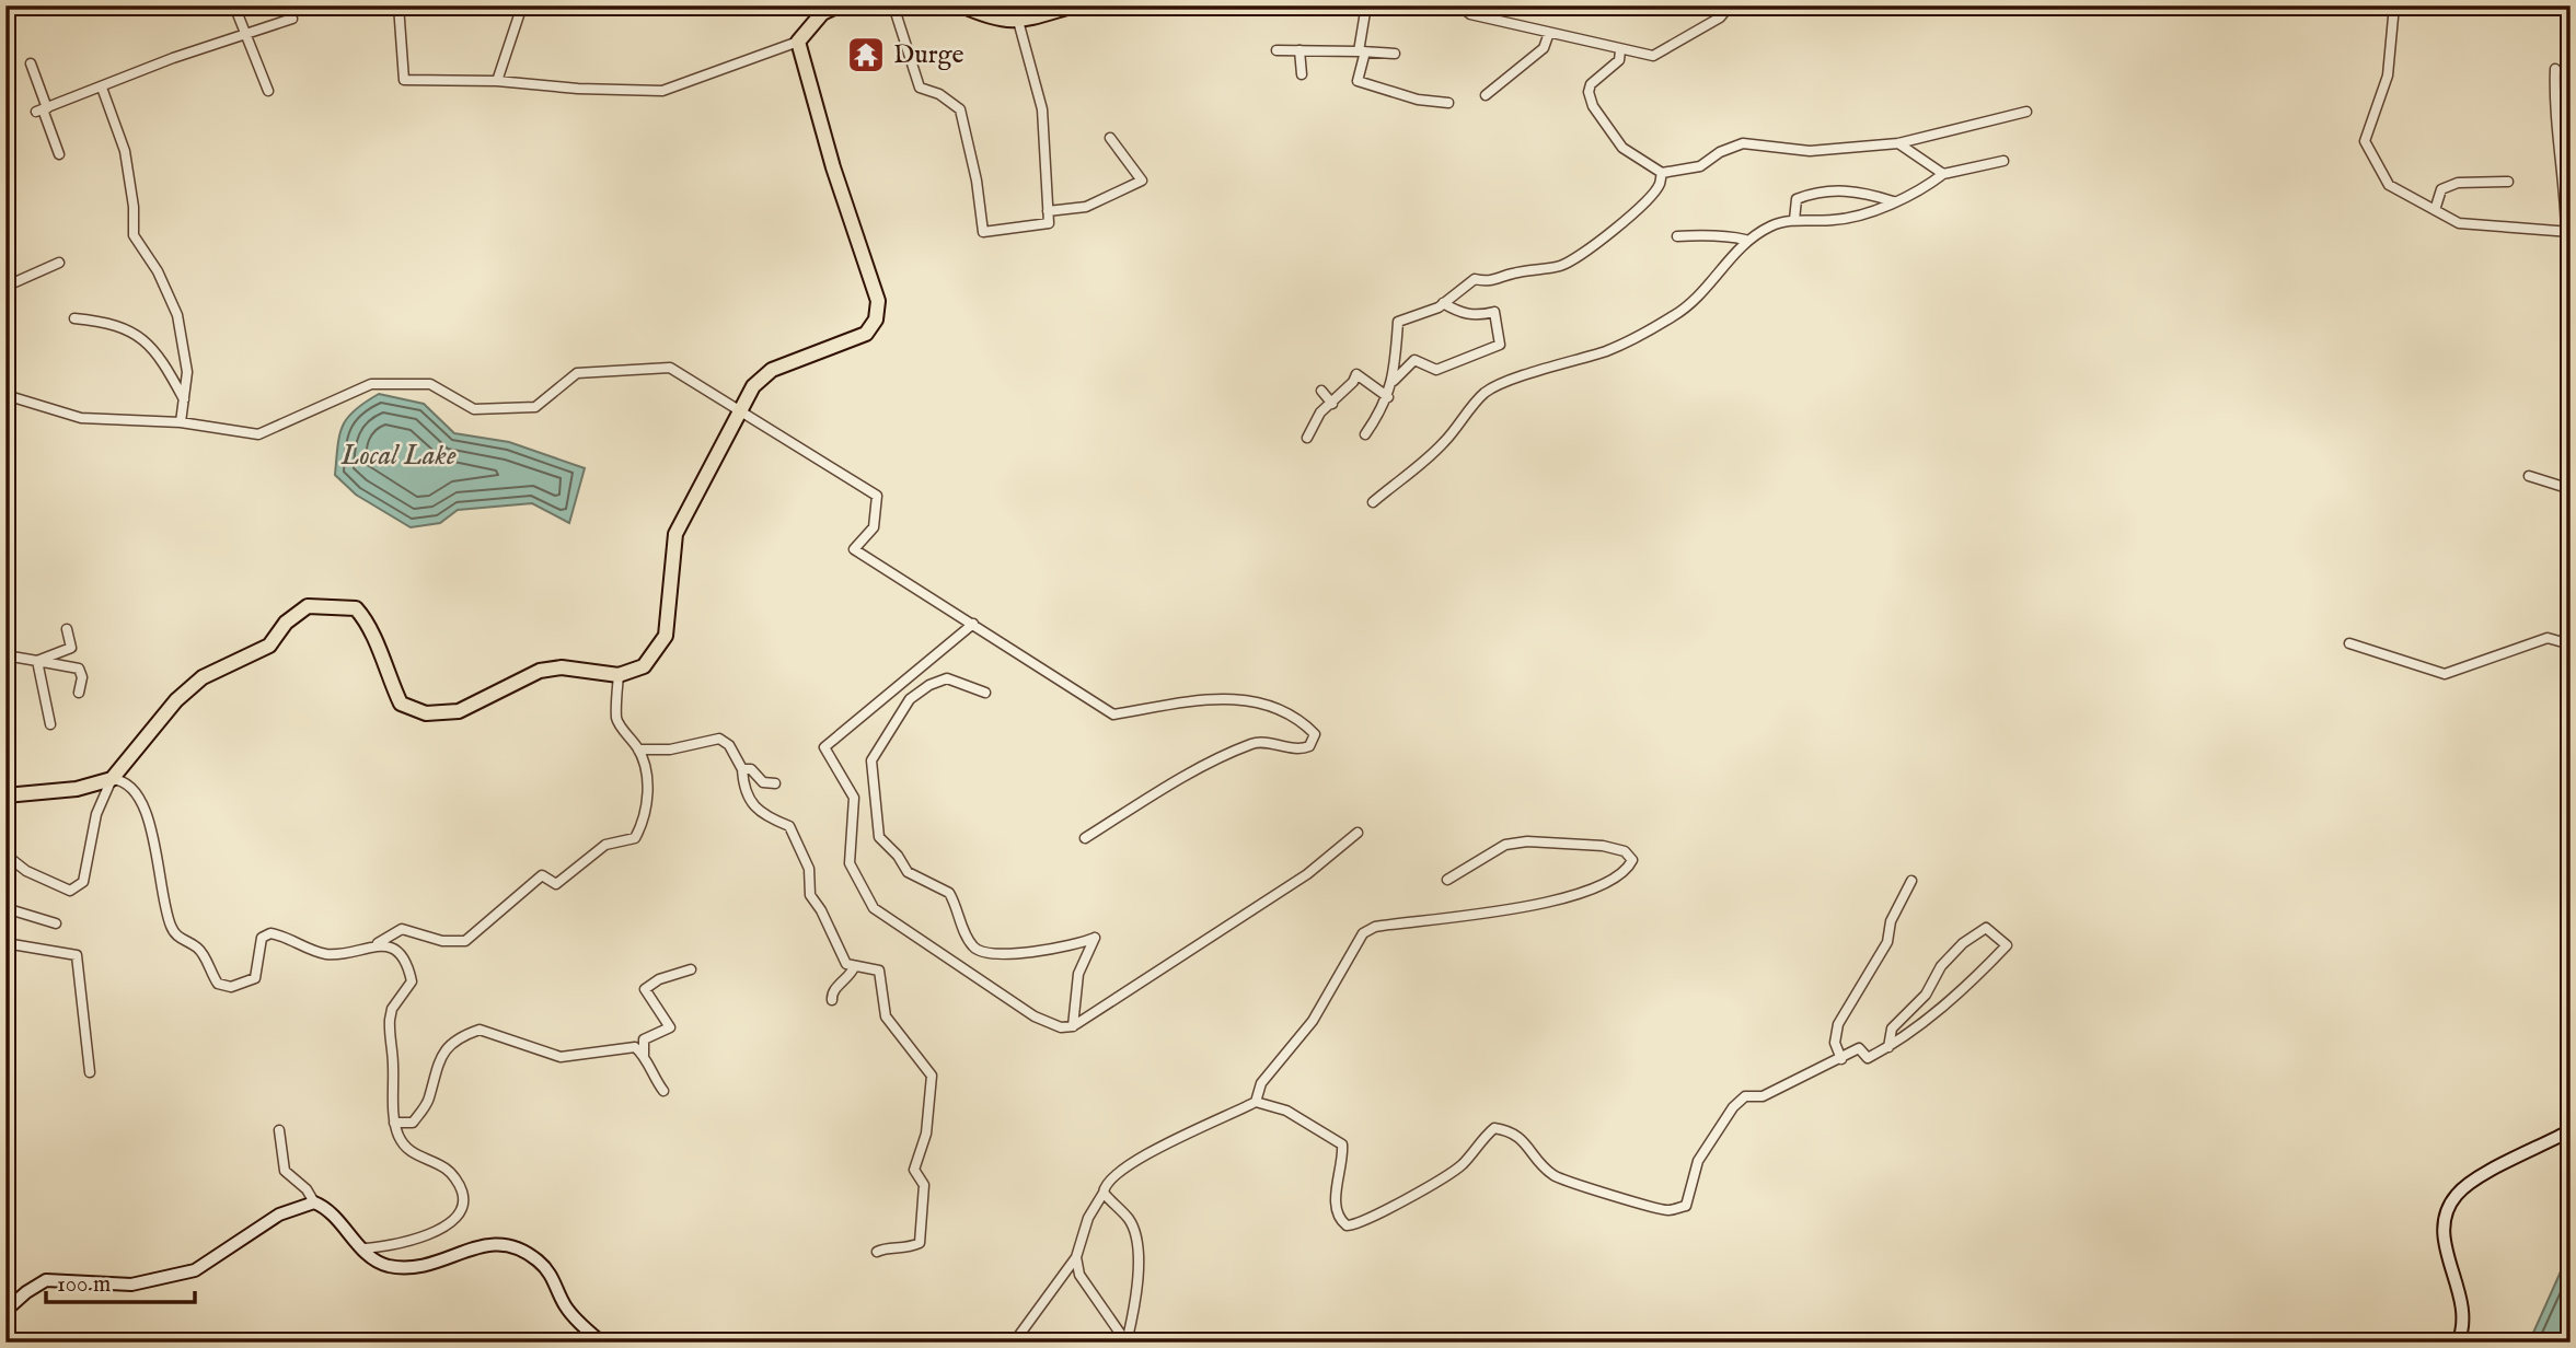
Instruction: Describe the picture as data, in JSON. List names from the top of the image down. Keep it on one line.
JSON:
{"water":["Local Lake"],"places":{"temple":["Durge"]},"scale_bar":"100 m"}
